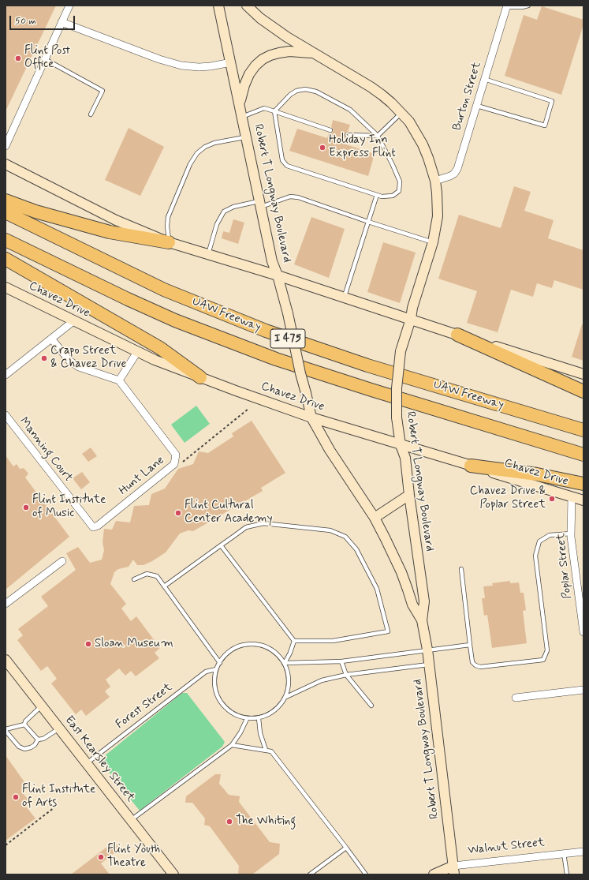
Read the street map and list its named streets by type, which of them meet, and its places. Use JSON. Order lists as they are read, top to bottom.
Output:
{
  "streets": {
    "highway": ["UAW Freeway", "I 475"],
    "main road": [
      "Robert T Longway Boulevard",
      "Chavez Drive",
      "East Kearsley Street",
      "Walnut Street"
    ],
    "street": [
      "Burton Street",
      "Manning Court",
      "Hunt Lane",
      "Poplar Street"
    ],
    "lane": ["Forest Street"]
  },
  "crossings": [
    ["Burton Street", "Robert T Longway Boulevard"],
    ["Robert T Longway Boulevard", "Chavez Drive"],
    ["Robert T Longway Boulevard", "Walnut Street"],
    ["Chavez Drive", "Poplar Street"],
    ["Manning Court", "Hunt Lane"],
    ["Forest Street", "East Kearsley Street"]
  ],
  "places": [
    "Flint Post Office",
    "Holiday Inn Express Flint",
    "Crapo Street & Chavez Drive",
    "Chavez Drive & Poplar Street",
    "Flint Institute of Music",
    "Flint Cultural Center Academy",
    "Sloan Museum",
    "Flint Institute of Arts",
    "The Whiting",
    "Flint Youth Theatre"
  ],
  "scale_bar": "50 m"
}
